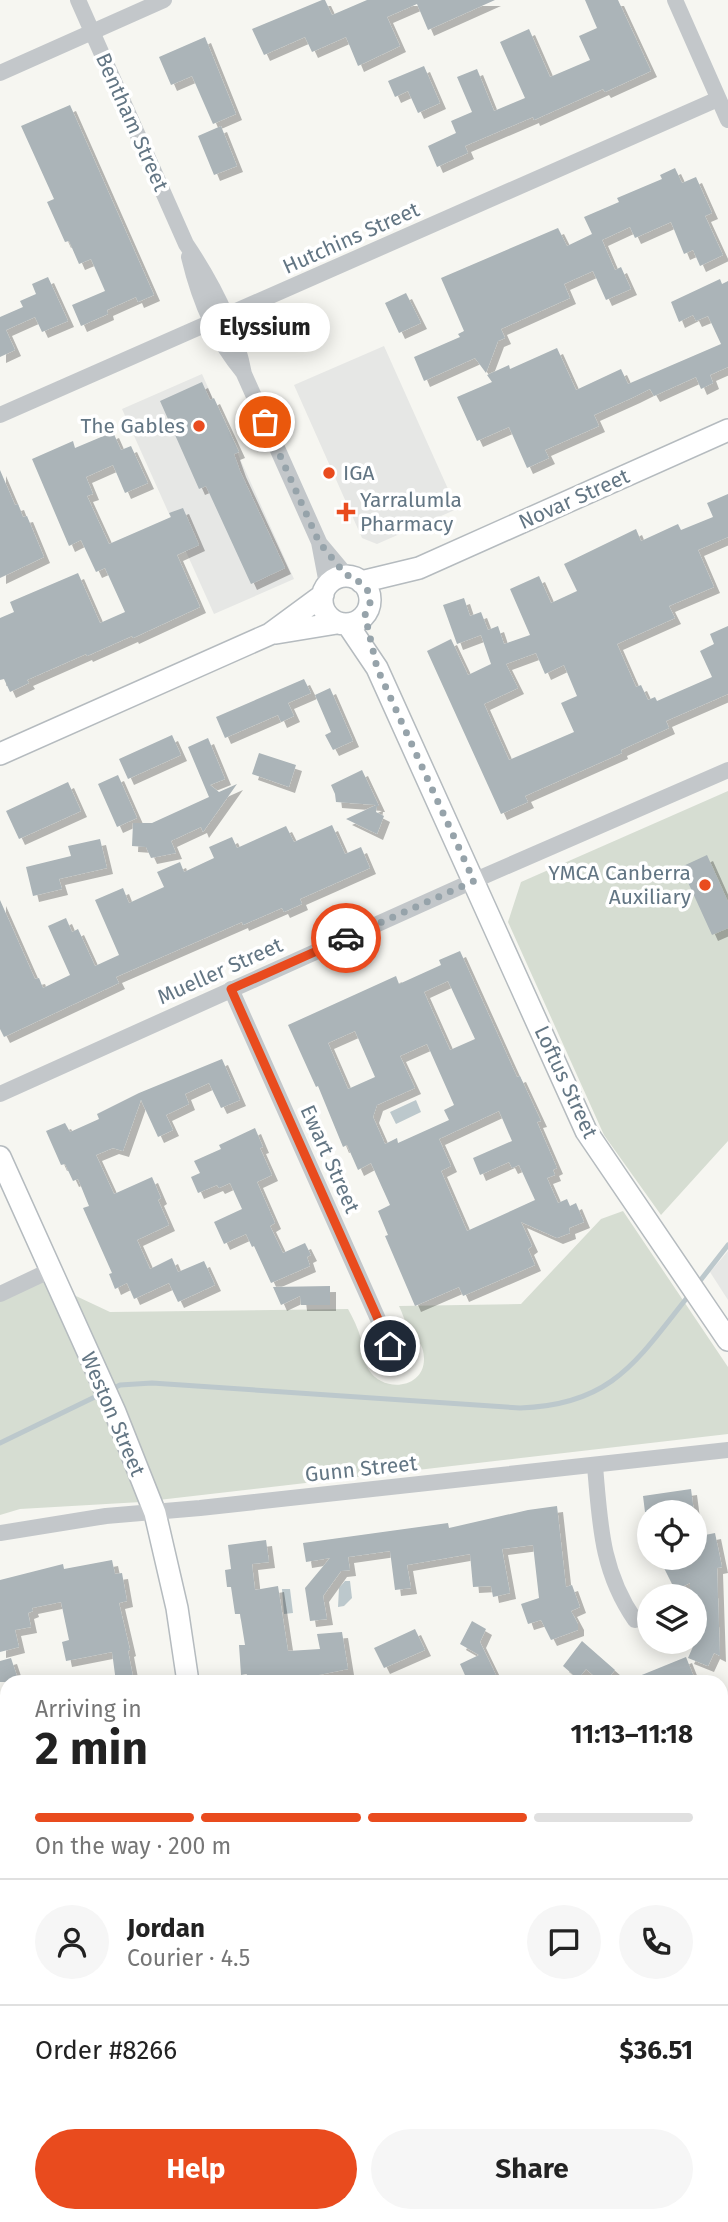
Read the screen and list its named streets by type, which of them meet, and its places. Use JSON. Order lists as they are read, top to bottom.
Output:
{
  "streets": {
    "street": [
      "Bentham Street",
      "Hutchins Street",
      "Novar Street",
      "Mueller Street",
      "Loftus Street",
      "Ewart Street",
      "Weston Street",
      "Gunn Street"
    ]
  },
  "crossings": [
    ["Bentham Street", "Hutchins Street"],
    ["Bentham Street", "Novar Street"],
    ["Mueller Street", "Loftus Street"],
    ["Mueller Street", "Ewart Street"],
    ["Weston Street", "Gunn Street"]
  ],
  "places": {
    "other": [
      "Elyssium",
      "The Gables",
      "IGA",
      "YMCA Canberra Auxiliary"
    ],
    "health": ["Yarralumla Pharmacy"]
  },
  "page": {
    "bubble": "Elyssium",
    "heading": ["2 min", "Arriving in", "11:13–11:18"],
    "panel": [
      "Jordan",
      "Courier · 4.5",
      "Order #8266",
      "$36.51"
    ],
    "bar": "On the way · 200 m",
    "buttons": ["Help", "Share"]
  }
}
